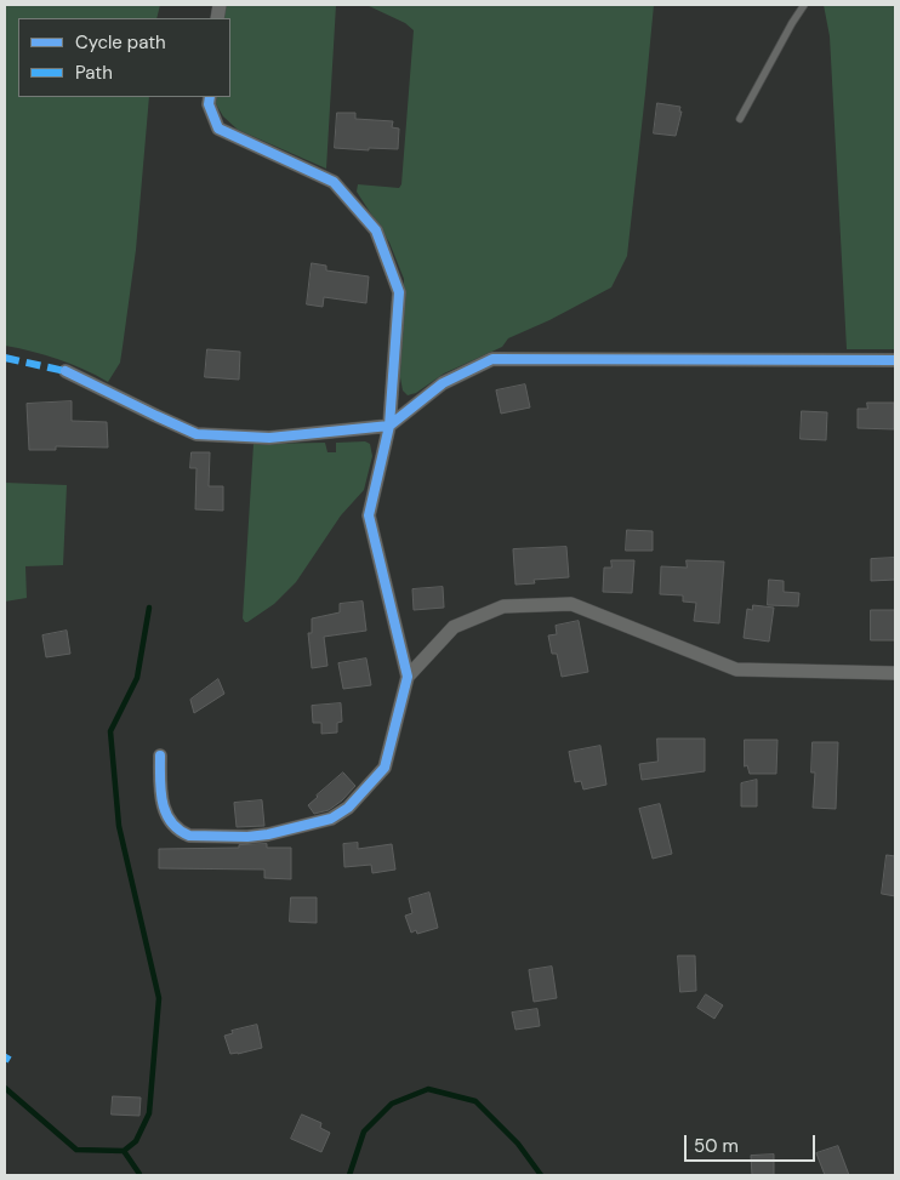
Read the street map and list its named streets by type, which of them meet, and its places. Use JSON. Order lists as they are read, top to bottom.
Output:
{
  "legend": ["Cycle path", "Path"],
  "scale_bar": "50 m"
}
